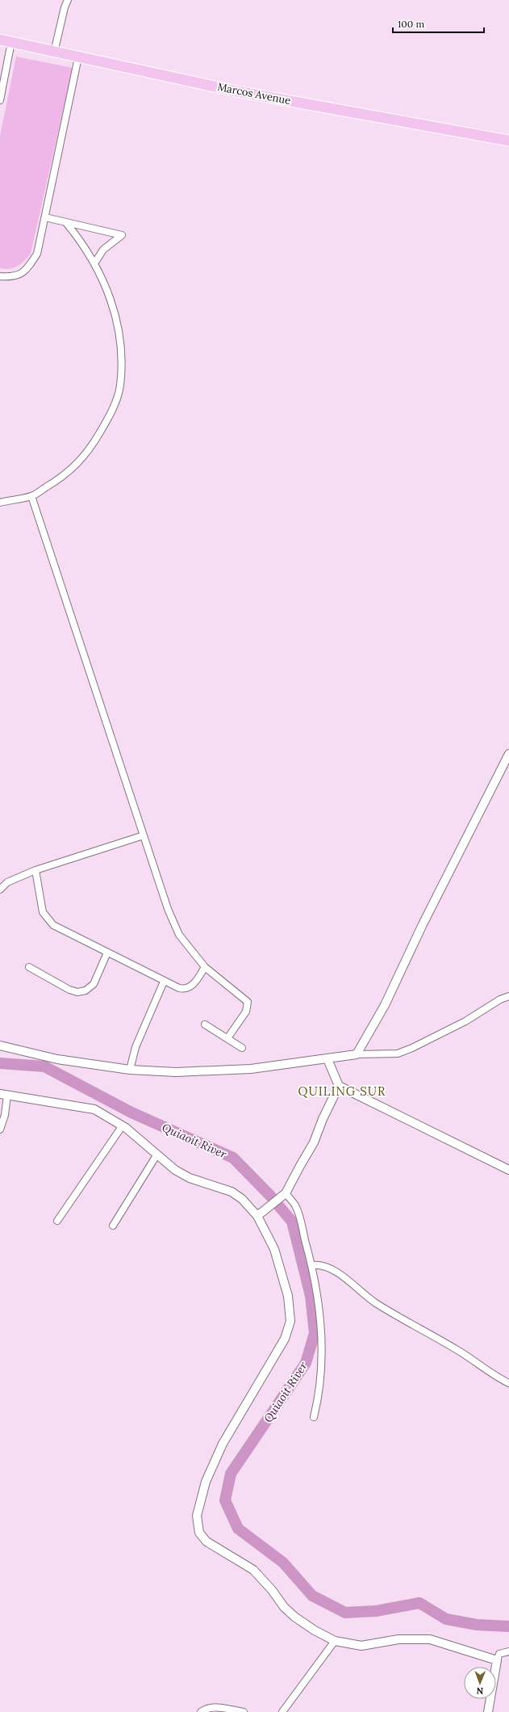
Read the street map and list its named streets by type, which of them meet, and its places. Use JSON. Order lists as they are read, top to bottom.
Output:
{
  "streets": {
    "main road": ["Marcos Avenue"]
  },
  "districts": ["QUILING SUR"],
  "water": ["Quiaoit River"],
  "scale_bar": "100 m",
  "north": "bottom"
}
